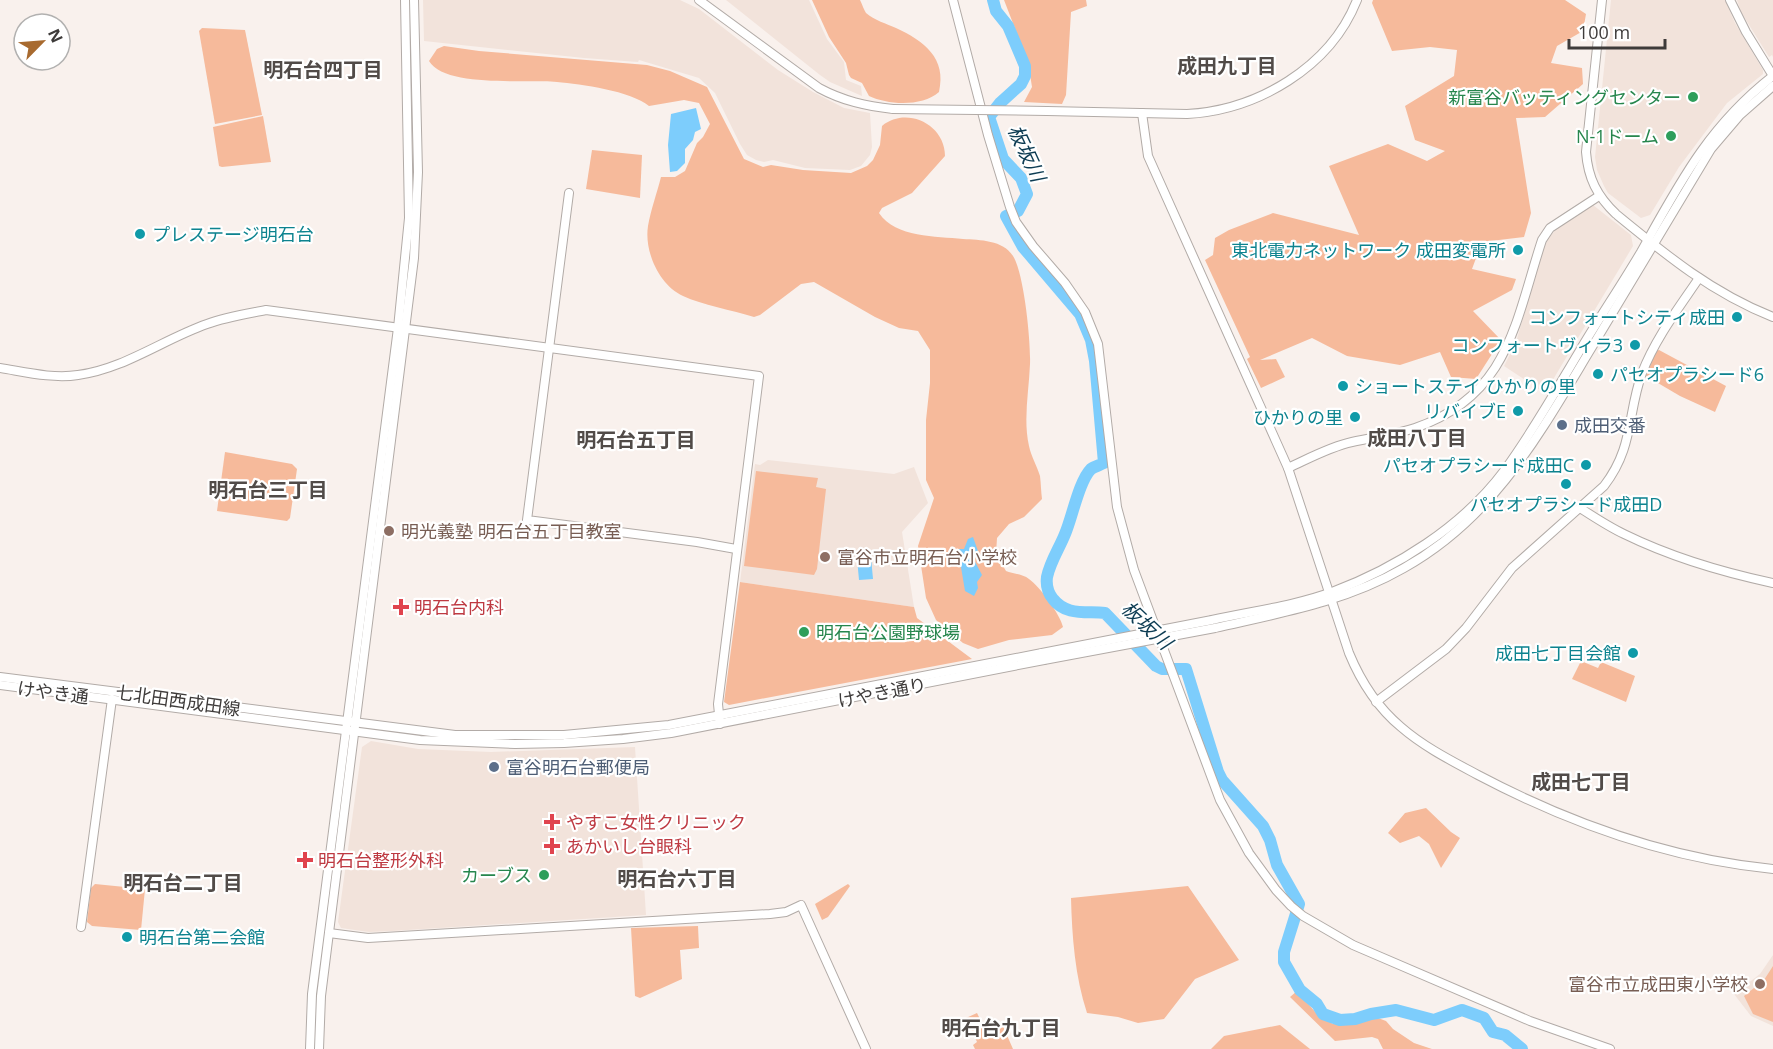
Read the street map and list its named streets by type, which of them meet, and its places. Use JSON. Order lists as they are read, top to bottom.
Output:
{
  "streets": {
    "street": ["けやき通", "七北田西成田線"]
  },
  "crossings": [
    ["けやき通", "七北田西成田線"]
  ],
  "districts": [
    "成田九丁目",
    "明石台四丁目",
    "成田八丁目",
    "明石台五丁目",
    "明石台三丁目",
    "成田七丁目",
    "明石台六丁目",
    "明石台二丁目",
    "明石台九丁目"
  ],
  "water": ["板坂川"],
  "places": {
    "other": [
      "新富谷バッティングセンター",
      "N-1ドーム",
      "プレステージ明石台",
      "東北電力ネットワーク 成田変電所",
      "コンフォートシティ成田",
      "コンフォートヴィラ3",
      "パセオプラシード6",
      "ショートステイ ひかりの里",
      "リバイブE",
      "ひかりの里",
      "成田交番",
      "パセオプラシード成田C",
      "パセオプラシード成田D",
      "明光義塾 明石台五丁目教室",
      "富谷市立明石台小学校",
      "明石台公園野球場",
      "成田七丁目会館",
      "富谷明石台郵便局",
      "カーブス",
      "明石台第二会館",
      "富谷市立成田東小学校"
    ],
    "health": [
      "明石台内科",
      "やすこ女性クリニック",
      "あかいし台眼科",
      "明石台整形外科"
    ]
  },
  "scale_bar": "100 m",
  "north": "top right"
}
